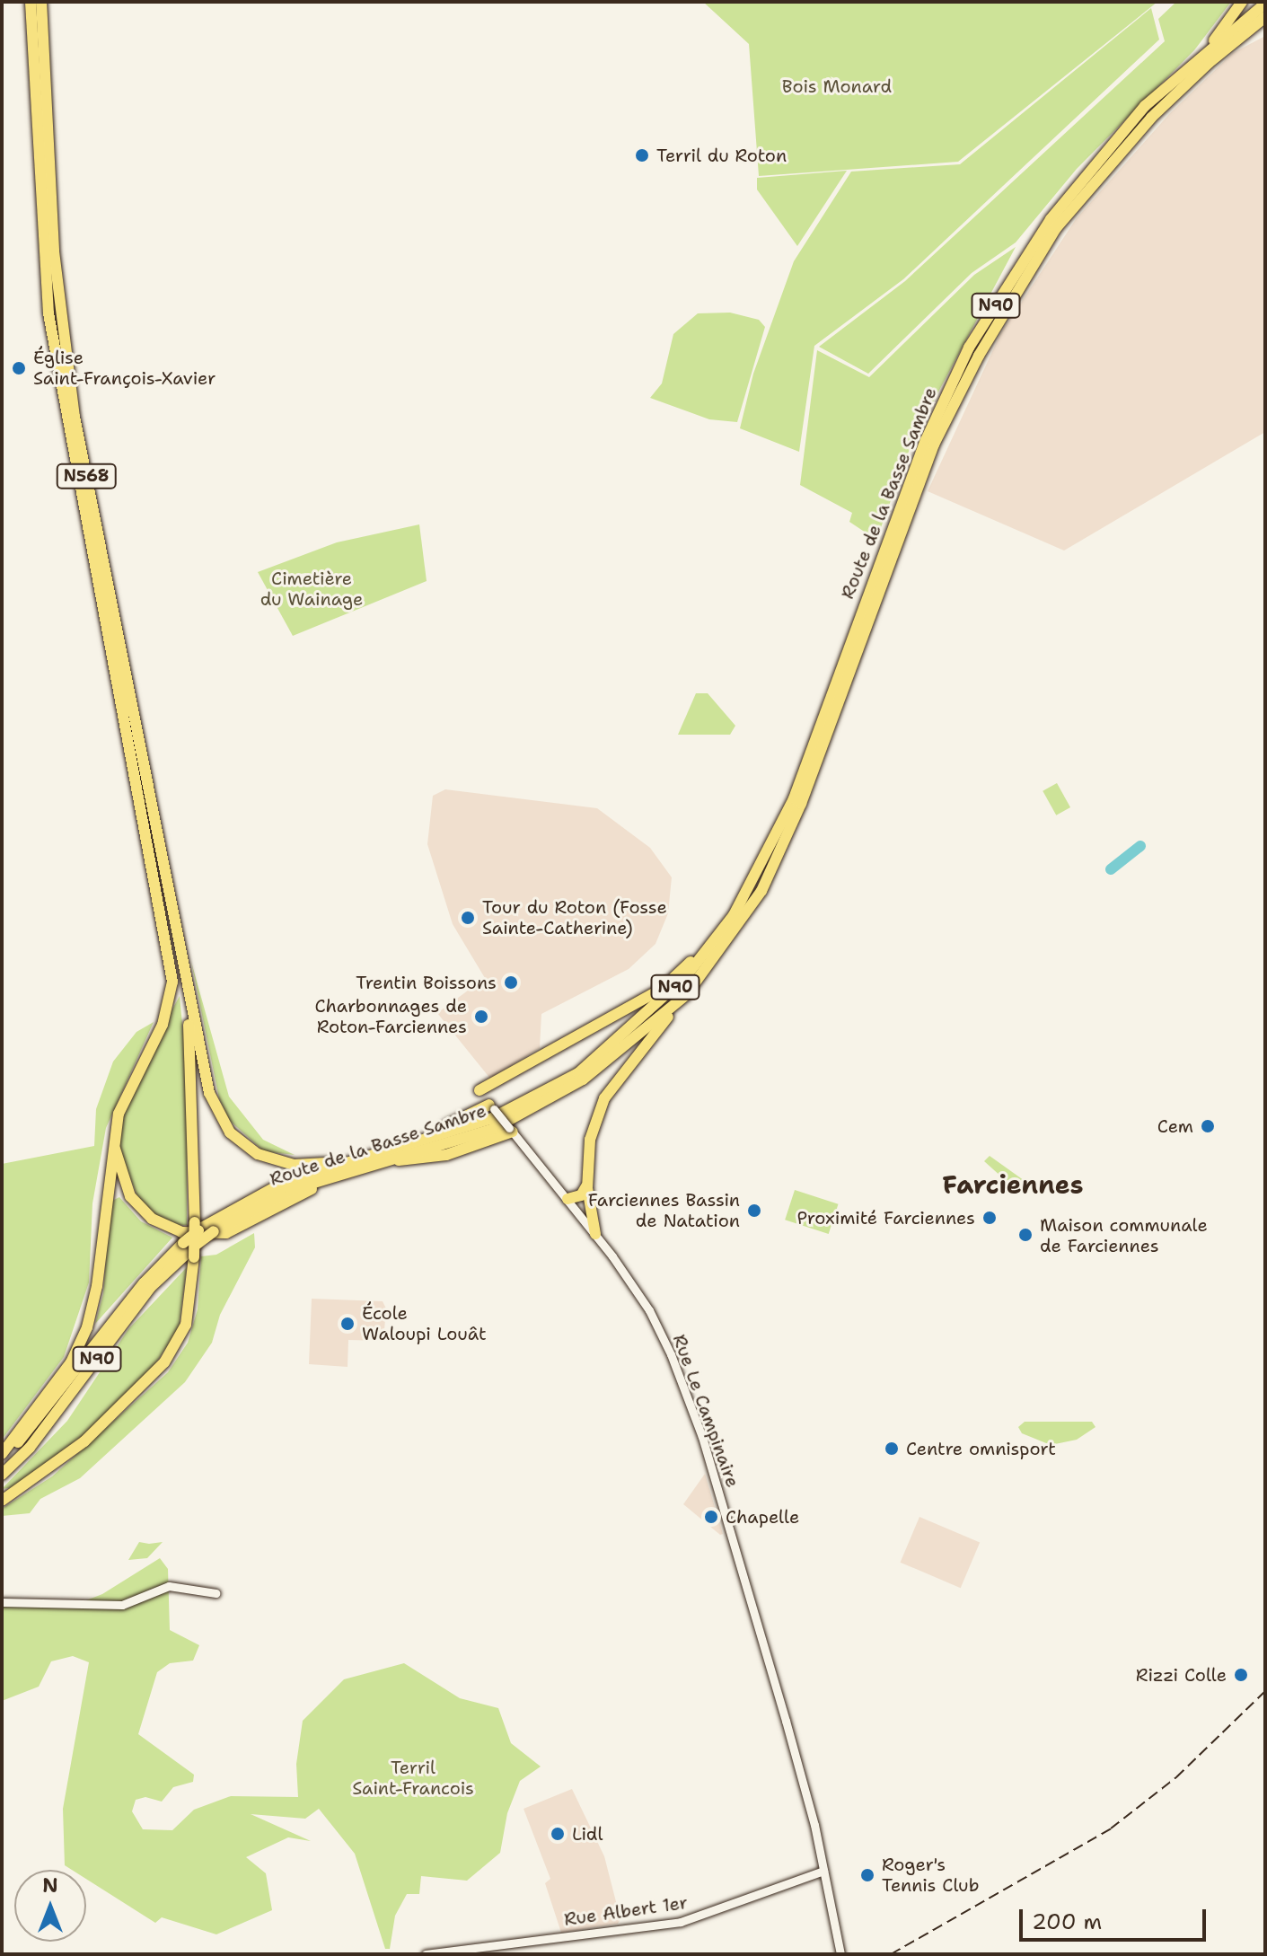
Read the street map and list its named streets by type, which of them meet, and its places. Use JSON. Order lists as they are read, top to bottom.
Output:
{
  "streets": {
    "highway": ["N90", "N568", "Route de la Basse Sambre"],
    "main road": ["Rue Le Campinaire", "Rue Albert 1er"]
  },
  "crossings": [
    ["N90", "Route de la Basse Sambre"],
    ["Rue Le Campinaire", "Rue Albert 1er"]
  ],
  "districts": ["Farciennes"],
  "parks": ["Bois Monard", "Cimetière du Wainage", "Terril Saint-Francois"],
  "places": [
    "Terril du Roton",
    "Église Saint-François-Xavier",
    "Tour du Roton (Fosse Sainte-Catherine)",
    "Trentin Boissons",
    "Charbonnages de Roton-Farciennes",
    "Cem",
    "Farciennes Bassin de Natation",
    "Proximité Farciennes",
    "Maison communale de Farciennes",
    "École Waloupi Louât",
    "Centre omnisport",
    "Chapelle",
    "Rizzi Colle",
    "Lidl",
    "Roger's Tennis Club"
  ],
  "scale_bar": "200 m",
  "north": "top"
}
